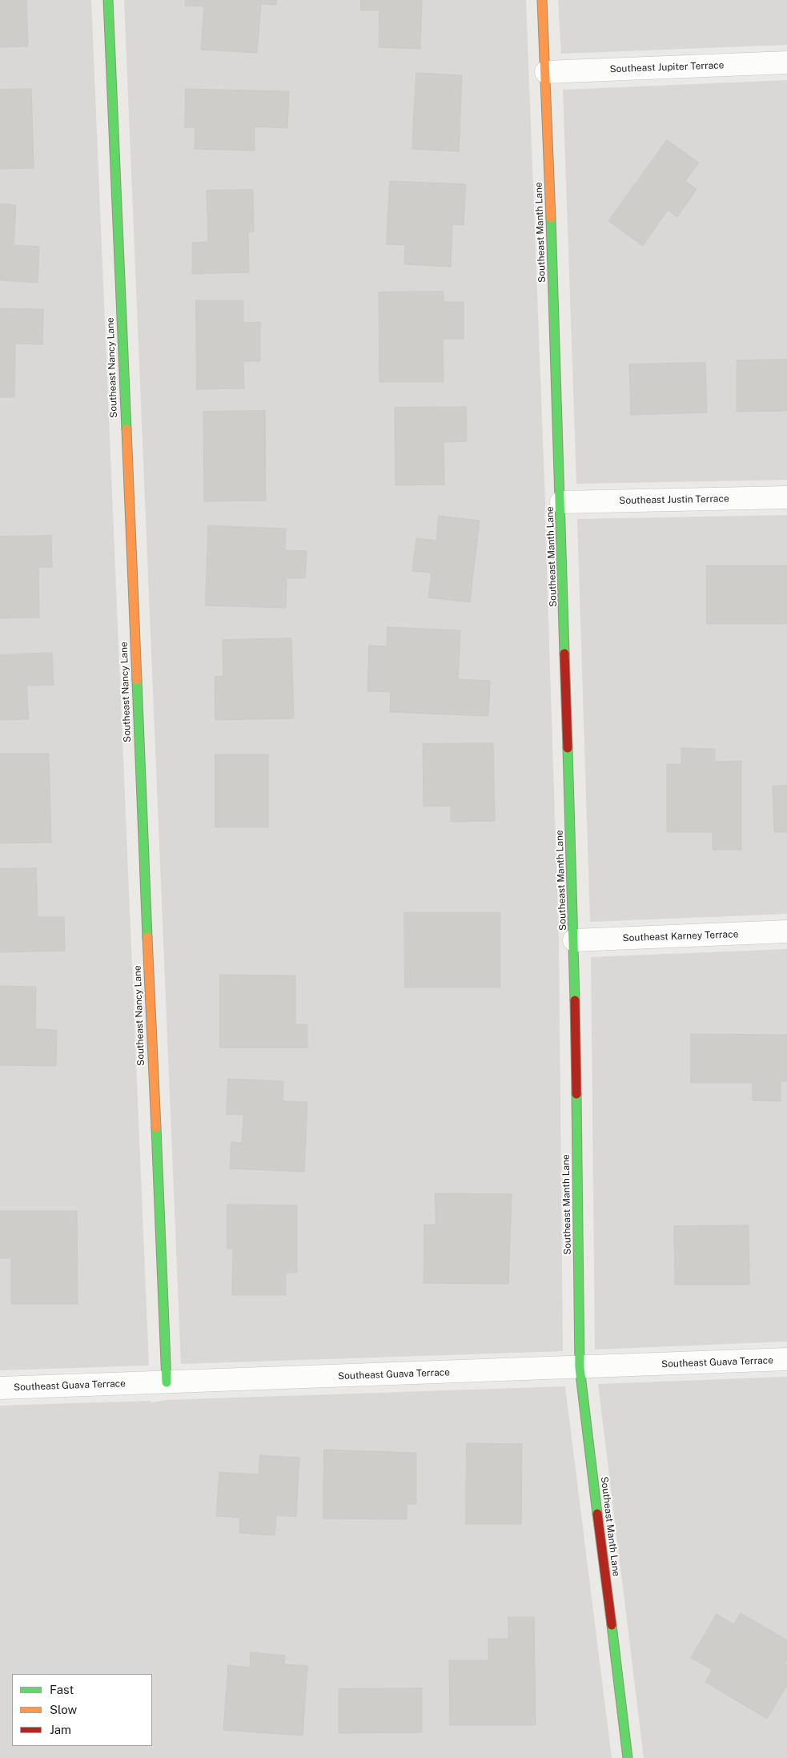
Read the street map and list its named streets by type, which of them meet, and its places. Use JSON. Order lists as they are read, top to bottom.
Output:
{
  "streets": {
    "street": [
      "Southeast Jupiter Terrace",
      "Southeast Manth Lane",
      "Southeast Nancy Lane",
      "Southeast Justin Terrace",
      "Southeast Karney Terrace",
      "Southeast Guava Terrace"
    ]
  },
  "crossings": [
    ["Southeast Jupiter Terrace", "Southeast Manth Lane"],
    ["Southeast Manth Lane", "Southeast Justin Terrace"],
    ["Southeast Manth Lane", "Southeast Karney Terrace"],
    ["Southeast Manth Lane", "Southeast Guava Terrace"],
    ["Southeast Nancy Lane", "Southeast Guava Terrace"]
  ],
  "legend": ["Fast", "Slow", "Jam"]
}
